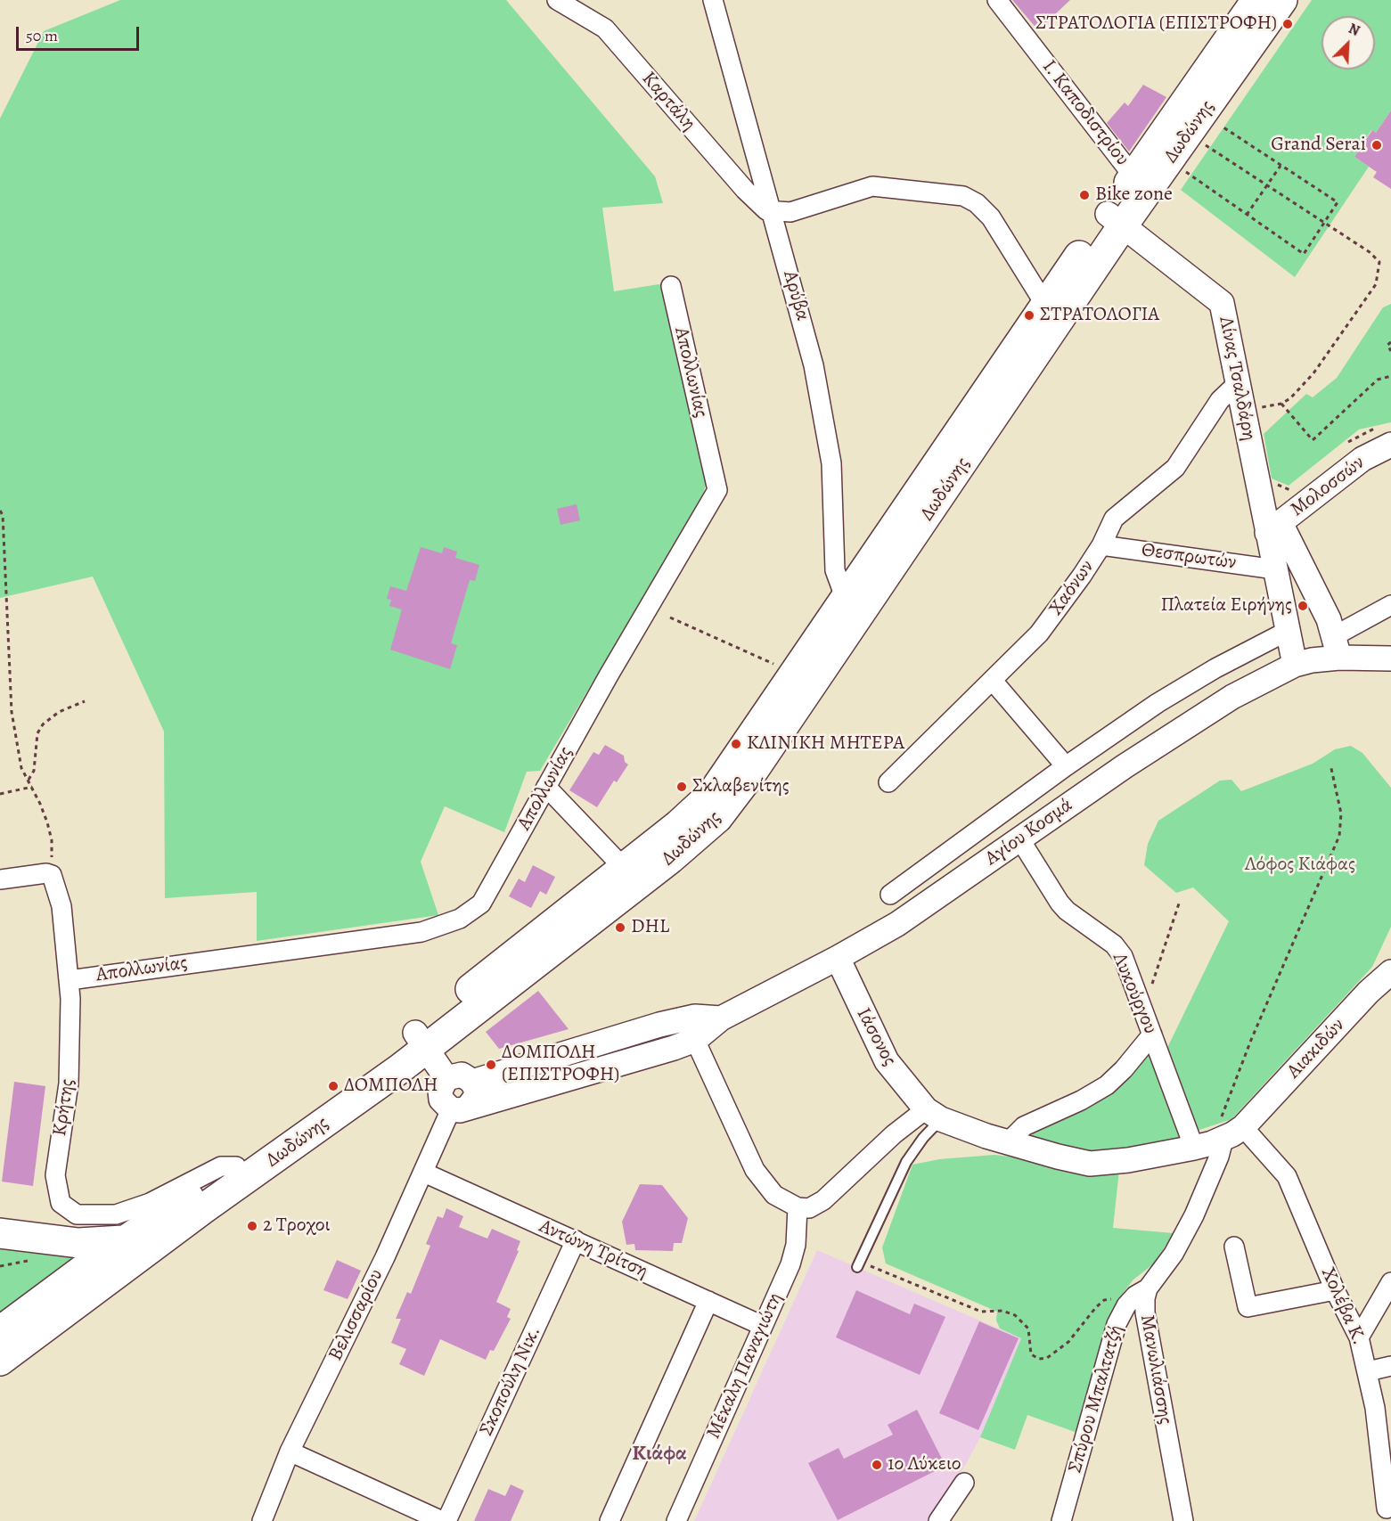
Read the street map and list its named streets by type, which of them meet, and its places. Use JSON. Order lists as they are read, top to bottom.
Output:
{
  "streets": {
    "main road": ["Δωδώνης"],
    "street": [
      "Καρτάλη",
      "Ι. Καποδιστρίου",
      "Αρύβα",
      "Απολλωνίας",
      "Λίνας Τσαλδάρη",
      "Μολοσσών",
      "Θεσπρωτών",
      "Χαόνων",
      "Αγίου Κοσμά",
      "Λυκούργου",
      "Ιάσονος",
      "Αιακιδών",
      "Κρήτης",
      "Αντώνη Τρίτση",
      "Χολέβα Κ.",
      "Βελισσαρίου",
      "Μέκαλη Παναγιώτη",
      "Μανωλιάσσης",
      "Σκοπούλη Νικ.",
      "Σπύρου Μπαλτατζή"
    ]
  },
  "crossings": [
    ["Καρτάλη", "Αρύβα"],
    ["Ι. Καποδιστρίου", "Δωδώνης"],
    ["Δωδώνης", "Αρύβα"],
    ["Δωδώνης", "Λίνας Τσαλδάρη"],
    ["Δωδώνης", "Κρήτης"],
    ["Απολλωνίας", "Κρήτης"],
    ["Λίνας Τσαλδάρη", "Μολοσσών"],
    ["Λίνας Τσαλδάρη", "Χαόνων"],
    ["Θεσπρωτών", "Χαόνων"],
    ["Αγίου Κοσμά", "Λυκούργου"],
    ["Αγίου Κοσμά", "Ιάσονος"],
    ["Αγίου Κοσμά", "Βελισσαρίου"],
    ["Αιακιδών", "Χολέβα Κ."],
    ["Αιακιδών", "Μανωλιάσσης"],
    ["Αντώνη Τρίτση", "Βελισσαρίου"],
    ["Αντώνη Τρίτση", "Μέκαλη Παναγιώτη"],
    ["Αντώνη Τρίτση", "Σκοπούλη Νικ."],
    ["Χολέβα Κ.", "Μανωλιάσσης"],
    ["Μανωλιάσσης", "Σπύρου Μπαλτατζή"]
  ],
  "districts": ["Κιάφα"],
  "parks": ["Λόφος Κιάφας"],
  "places": [
    "ΣΤΡΑΤΟΛΟΓΙΑ (ΕΠΙΣΤΡΟΦΗ)",
    "Grand Serai",
    "Bike zone",
    "ΣΤΡΑΤΟΛΟΓΙΑ",
    "Πλατεία Ειρήνης",
    "ΚΛΙΝΙΚΗ ΜΗΤΕΡΑ",
    "Σκλαβενίτης",
    "DHL",
    "ΔΟΜΠΟΛΗ (ΕΠΙΣΤΡΟΦΗ)",
    "ΔΟΜΠΟΛΗ",
    "2 Τροχοι",
    "1ο Λύκειο"
  ],
  "scale_bar": "50 m",
  "north": "top right"
}
